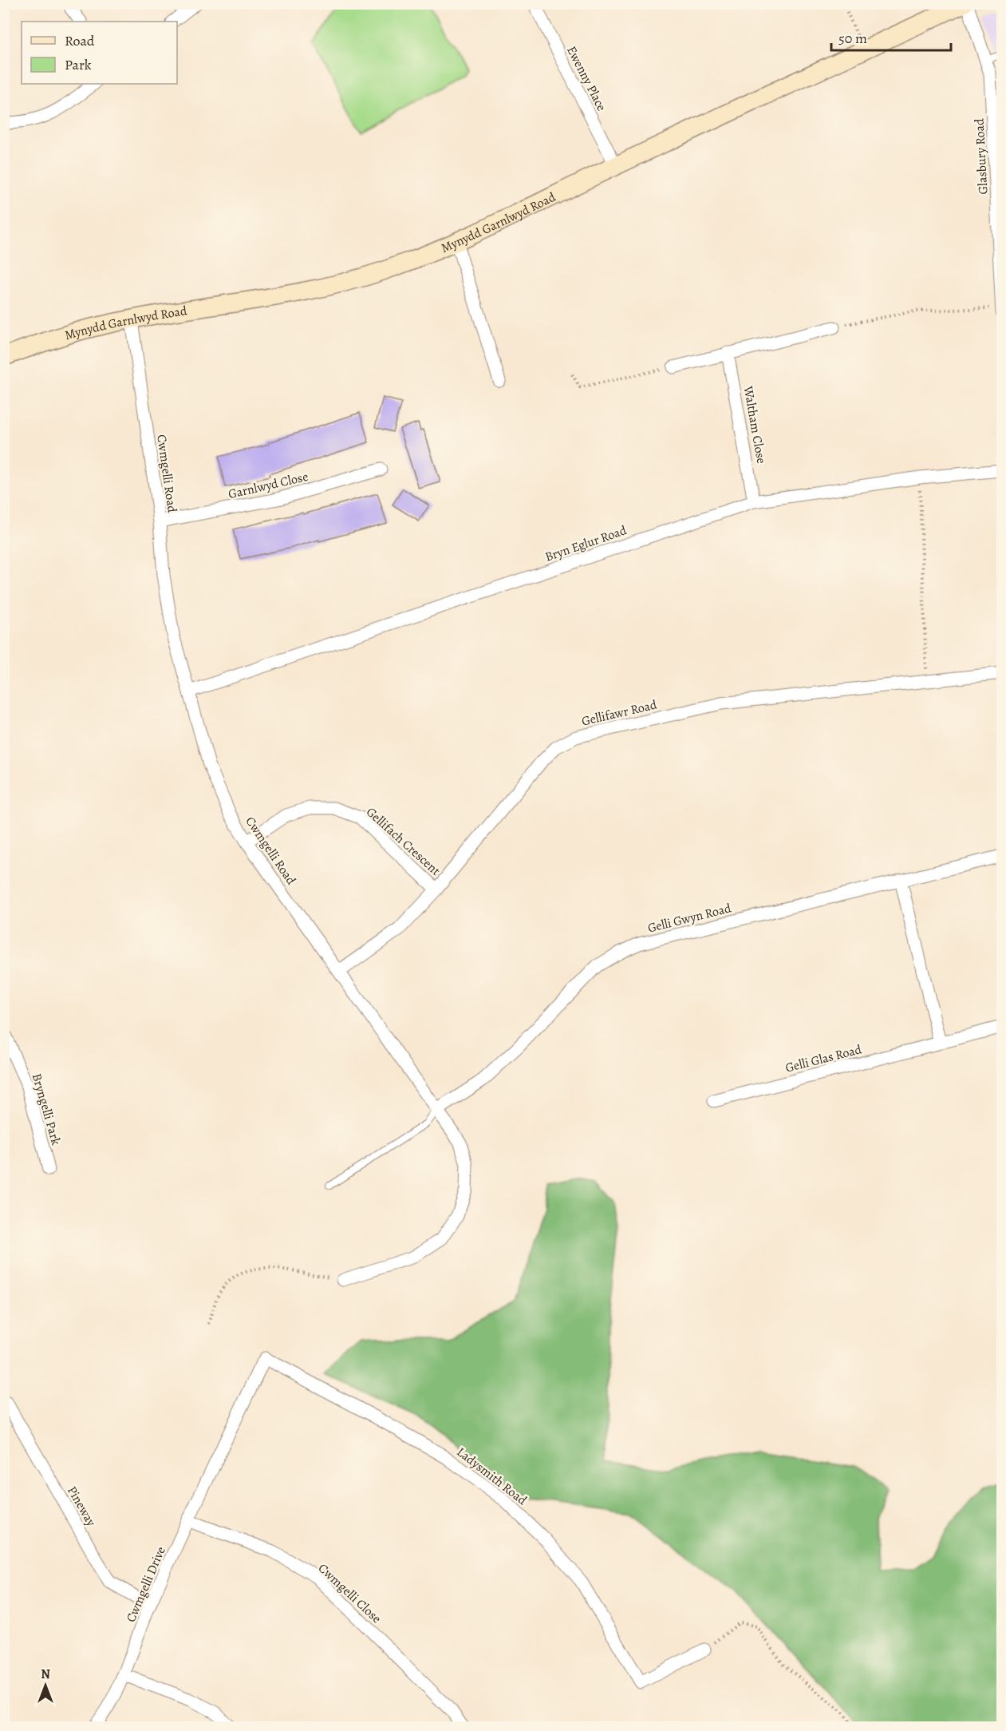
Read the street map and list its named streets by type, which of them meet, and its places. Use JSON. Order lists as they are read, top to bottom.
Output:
{
  "streets": {
    "street": [
      "Ewenny Place",
      "Glasbury Road",
      "Mynydd Garnlwyd Road",
      "Waltham Close",
      "Cwmgelli Road",
      "Garnlwyd Close",
      "Bryn Eglur Road",
      "Gellifawr Road",
      "Gellifach Crescent",
      "Gelli Gwyn Road",
      "Gelli Glas Road",
      "Bryngelli Park",
      "Ladysmith Road",
      "Pineway",
      "Cwmgelli Drive",
      "Cwmgelli Close"
    ]
  },
  "crossings": [
    ["Ewenny Place", "Mynydd Garnlwyd Road"],
    ["Glasbury Road", "Mynydd Garnlwyd Road"],
    ["Mynydd Garnlwyd Road", "Cwmgelli Road"],
    ["Waltham Close", "Bryn Eglur Road"],
    ["Cwmgelli Road", "Garnlwyd Close"],
    ["Cwmgelli Road", "Bryn Eglur Road"],
    ["Cwmgelli Road", "Gellifawr Road"],
    ["Cwmgelli Road", "Gellifach Crescent"],
    ["Cwmgelli Road", "Gelli Gwyn Road"],
    ["Gellifawr Road", "Gellifach Crescent"],
    ["Ladysmith Road", "Cwmgelli Drive"],
    ["Pineway", "Cwmgelli Drive"],
    ["Cwmgelli Drive", "Cwmgelli Close"]
  ],
  "legend": ["Road", "Park"],
  "scale_bar": "50 m",
  "north": "top"
}
